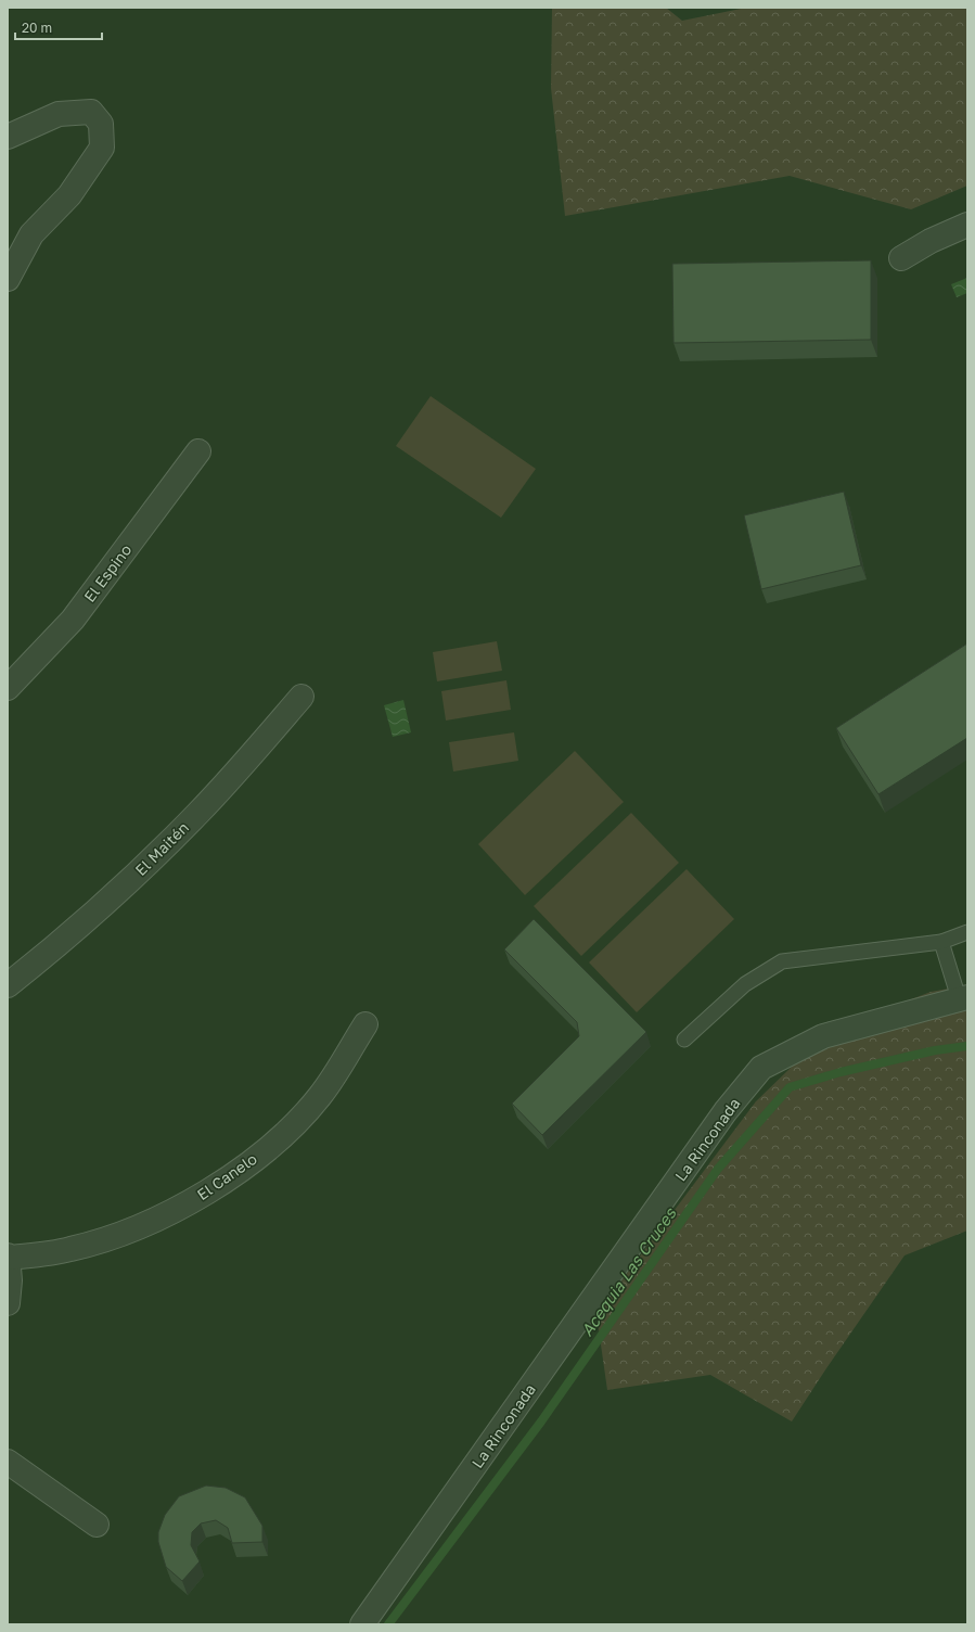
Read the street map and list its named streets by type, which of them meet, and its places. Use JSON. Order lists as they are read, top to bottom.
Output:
{
  "streets": {
    "street": [
      "El Espino",
      "El Maitén",
      "La Rinconada",
      "El Canelo"
    ]
  },
  "water": ["Acequia Las Cruces"],
  "scale_bar": "20 m"
}
